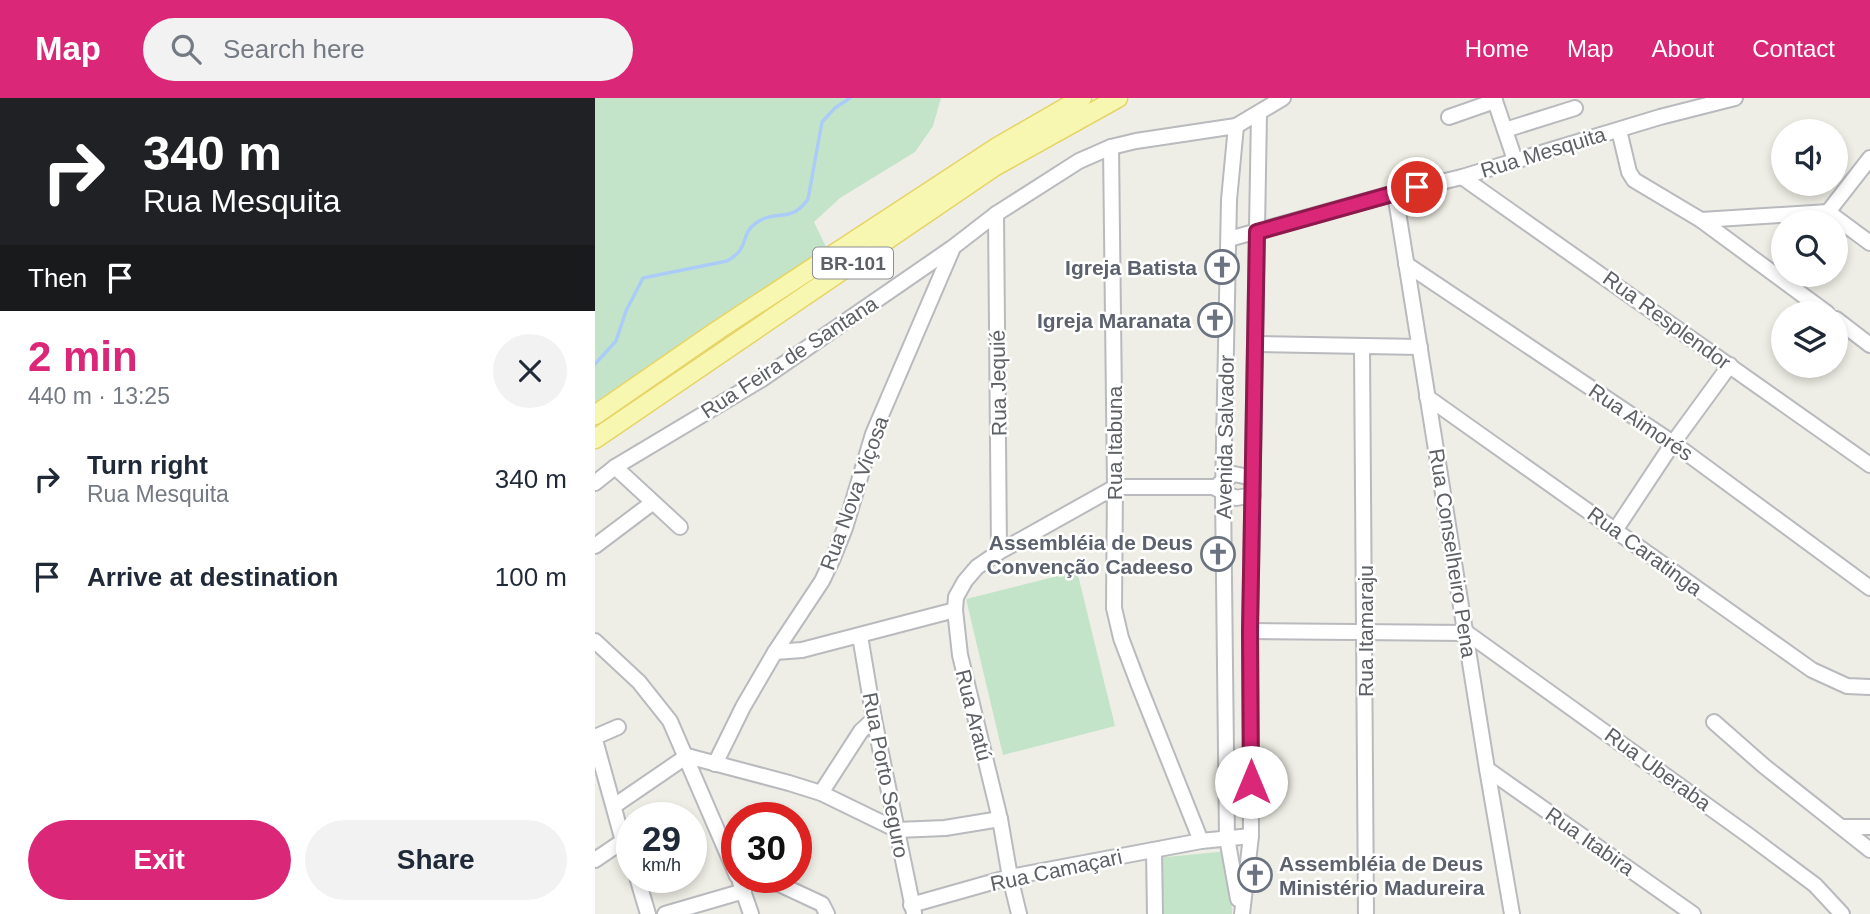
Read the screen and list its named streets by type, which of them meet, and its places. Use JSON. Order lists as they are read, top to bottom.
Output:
{
  "streets": {
    "main road": ["BR-101"],
    "street": [
      "Rua Mesquita",
      "Rua Resplendor",
      "Rua Feira de Santana",
      "Rua Jequié",
      "Rua Aimorés",
      "Avenida Salvador",
      "Rua Itabuna",
      "Rua Nova Viçosa",
      "Rua Caratinga",
      "Rua Conselheiro Pena",
      "Rua Itamaraju",
      "Rua Aratú",
      "Rua Uberaba",
      "Rua Porto Seguro",
      "Rua Itabira",
      "Rua Camaçari"
    ]
  },
  "crossings": [
    ["Rua Mesquita", "Rua Resplendor"],
    ["Rua Mesquita", "Avenida Salvador"],
    ["Rua Mesquita", "Rua Conselheiro Pena"],
    ["Rua Feira de Santana", "Rua Jequié"],
    ["Rua Feira de Santana", "Avenida Salvador"],
    ["Rua Feira de Santana", "Rua Itabuna"],
    ["Rua Feira de Santana", "Rua Nova Viçosa"],
    ["Rua Jequié", "Rua Aratú"],
    ["Rua Aimorés", "Rua Conselheiro Pena"],
    ["Rua Itabuna", "Rua Aratú"],
    ["Rua Itabuna", "Rua Camaçari"],
    ["Rua Caratinga", "Rua Conselheiro Pena"],
    ["Rua Conselheiro Pena", "Rua Uberaba"],
    ["Rua Conselheiro Pena", "Rua Itabira"],
    ["Rua Aratú", "Rua Camaçari"],
    ["Rua Porto Seguro", "Rua Camaçari"]
  ],
  "places": {
    "church": [
      "Igreja Batista",
      "Igreja Maranata",
      "Assembléia de Deus Convenção Cadeeso",
      "Assembléia de Deus Ministério Madureira"
    ]
  },
  "page": {
    "header": "Map",
    "search": "Search here",
    "nav": [
      "Home",
      "Map",
      "About",
      "Contact"
    ],
    "turn": ["340 m", "Rua Mesquita"],
    "then": "Then",
    "heading": ["2 min", "440 m · 13:25"],
    "list": [
      {
        "name": "Turn right",
        "note": "Rua Mesquita",
        "value": "340 m"
      },
      {
        "name": "Arrive at destination",
        "value": "100 m"
      }
    ],
    "speed": "29 km/h",
    "limit": "30",
    "buttons": ["Exit", "Share"]
  }
}
